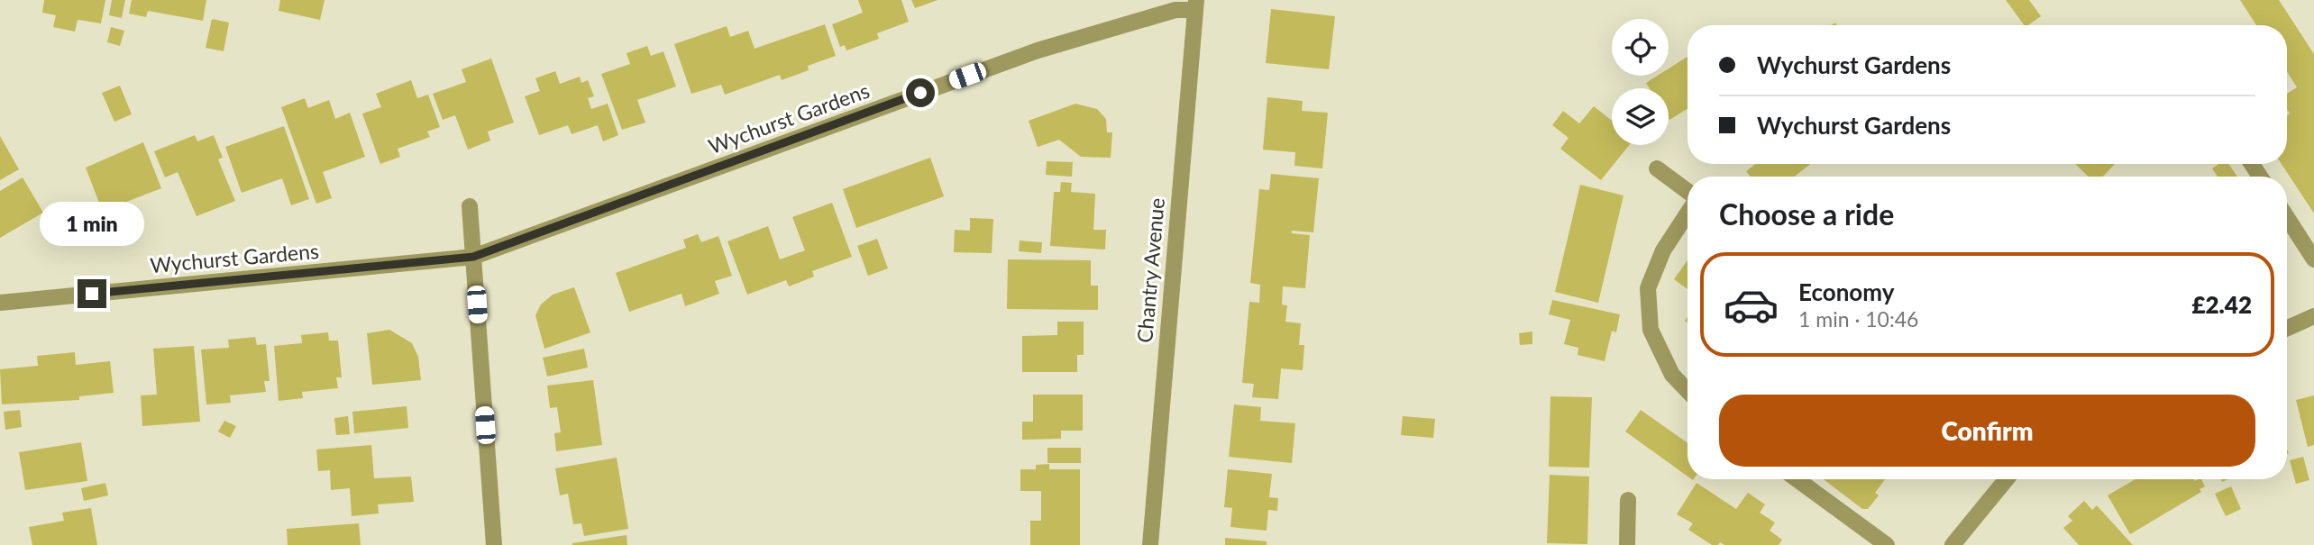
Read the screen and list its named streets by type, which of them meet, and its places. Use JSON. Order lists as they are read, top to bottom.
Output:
{
  "streets": {
    "street": ["Wychurst Gardens", "Chantry Avenue"]
  },
  "crossings": [
    ["Wychurst Gardens", "Chantry Avenue"]
  ],
  "page": {
    "banner": ["Wychurst Gardens", "Wychurst Gardens"],
    "heading": "Choose a ride",
    "bubble": "1 min",
    "list": [
      {
        "name": "Economy",
        "note": "1 min · 10:46",
        "value": "£2.42"
      }
    ],
    "buttons": "Confirm"
  }
}
